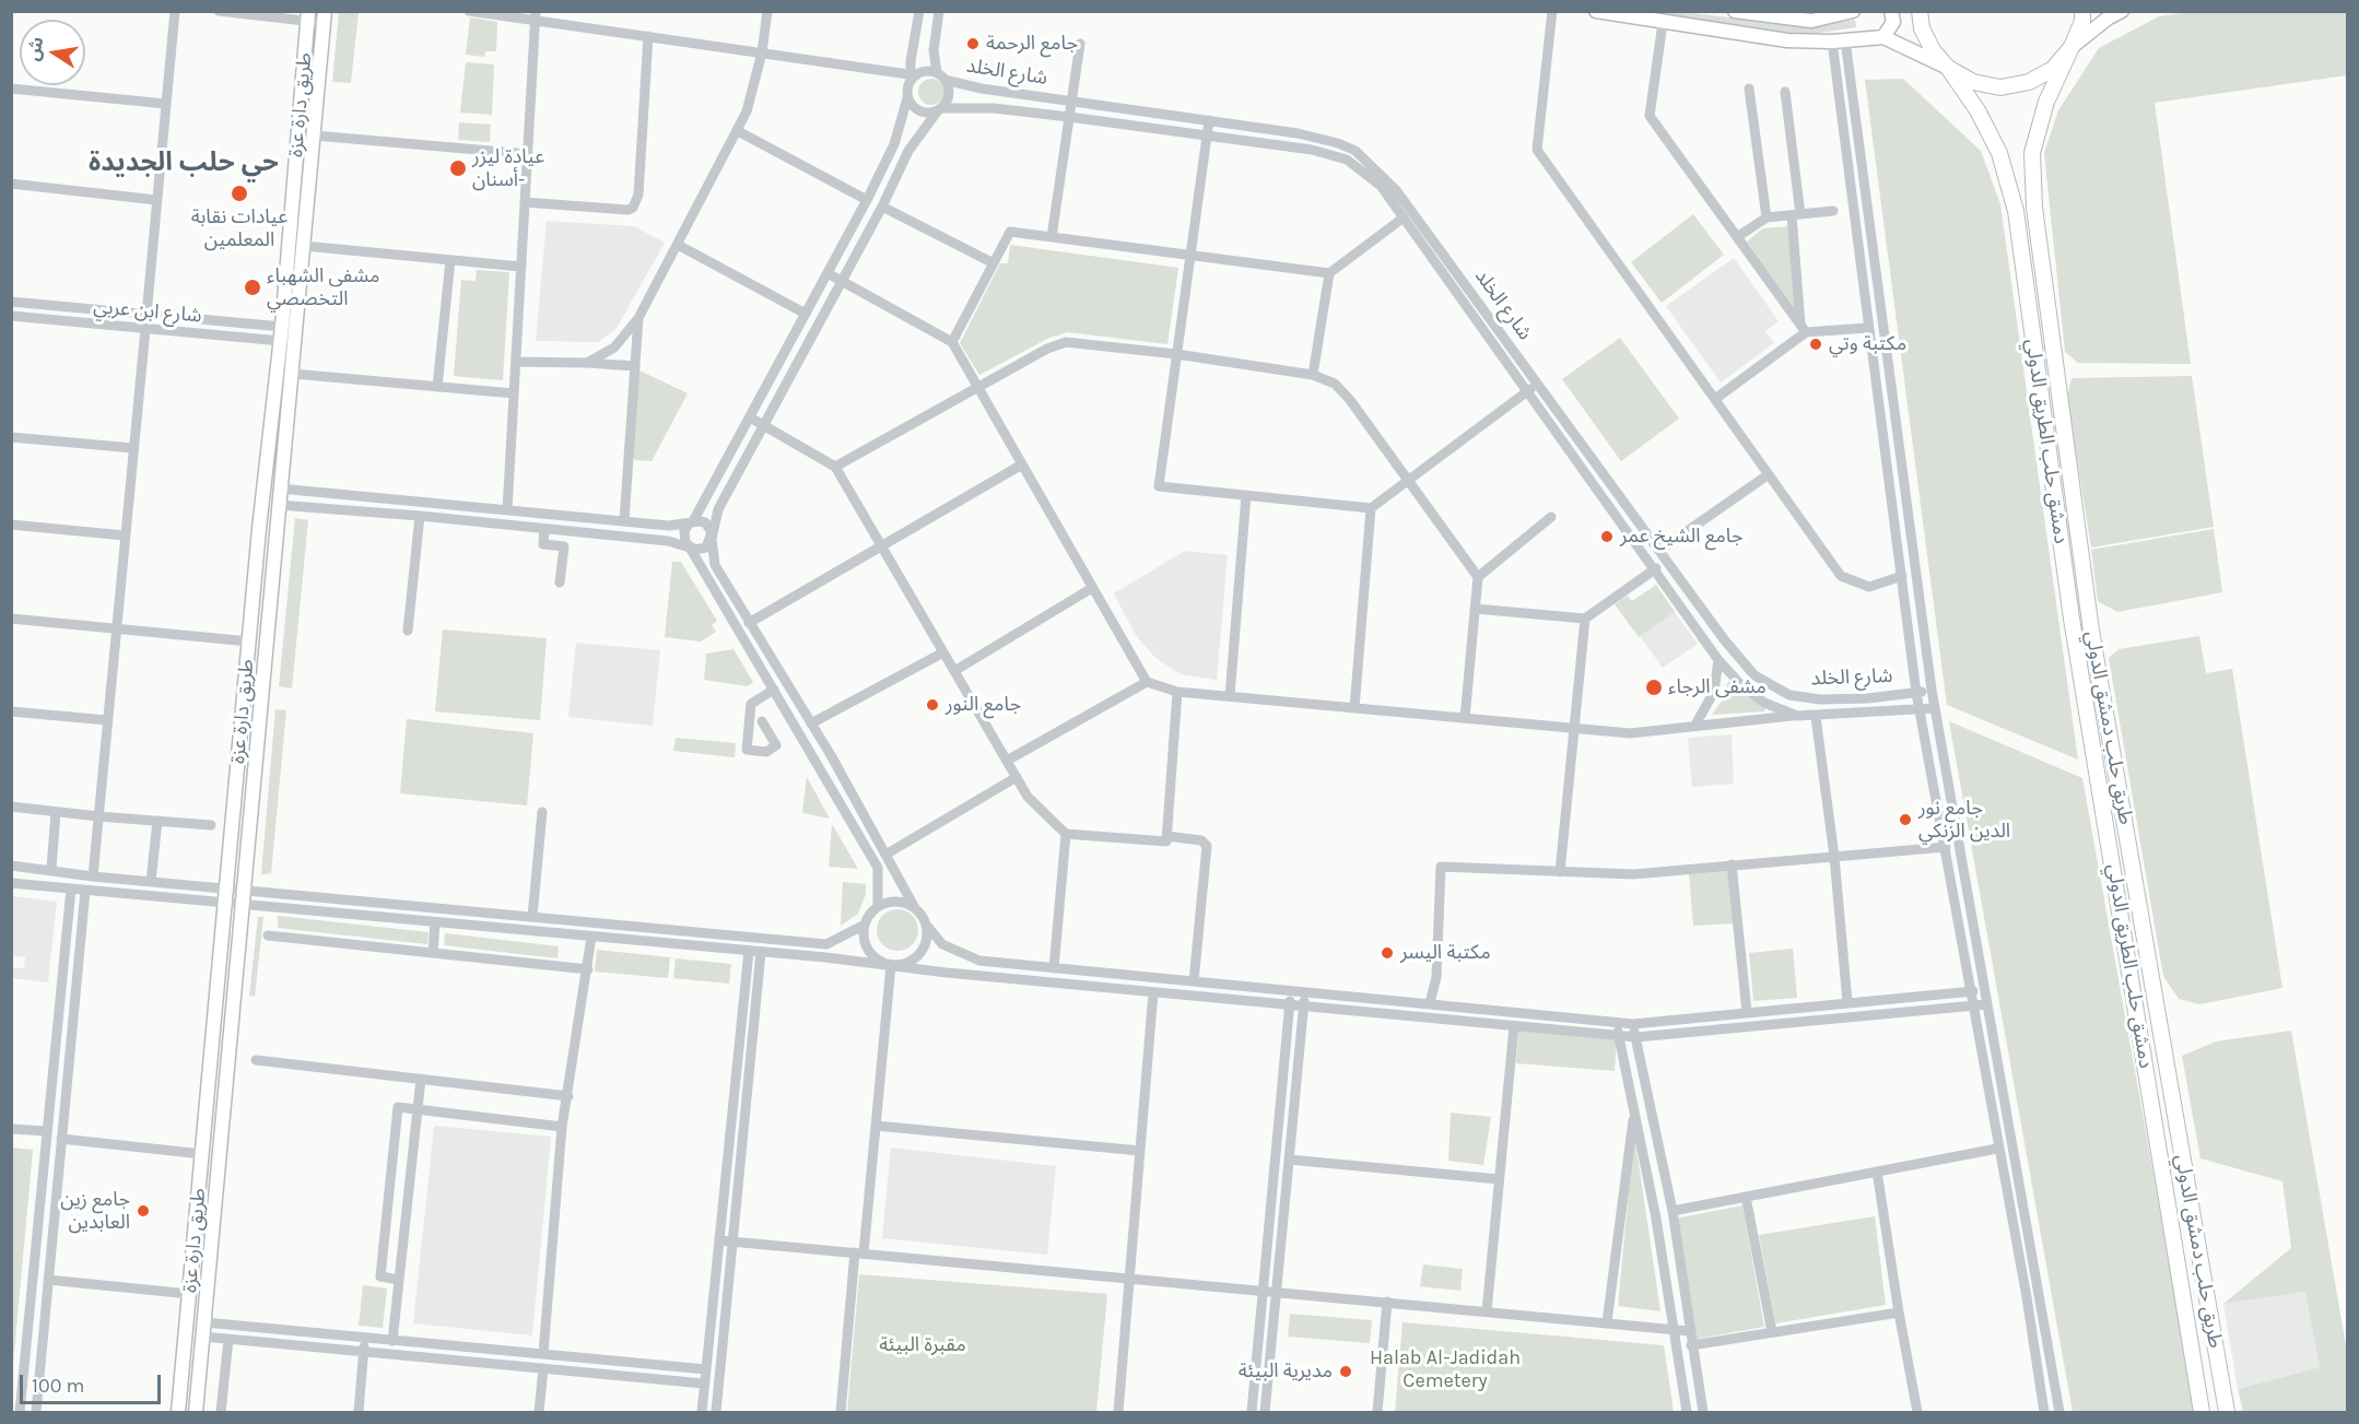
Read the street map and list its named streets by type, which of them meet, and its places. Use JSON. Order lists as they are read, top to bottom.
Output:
{
  "streets": {
    "highway": ["دمشق حلب الطريق الدولي", "طريق حلب دمشق الدولي"],
    "main road": ["طريق دارة عزة"],
    "street": ["شارع الخلد", "شارع ابن عربي"]
  },
  "crossings": [
    ["طريق دارة عزة", "شارع ابن عربي"]
  ],
  "districts": ["حي حلب الجديدة"],
  "parks": ["مقبرة البيئة", "Halab Al-Jadidah Cemetery"],
  "places": [
    "جامع الرحمة",
    "عيادة ليزر أسنان-",
    "عيادات نقابة المعلمين",
    "مشفى الشهباء التخصصي",
    "مكتبة وتي",
    "جامع الشيخ عمر",
    "مشفى الرجاء",
    "جامع النور",
    "جامع نور الدين الزنكي",
    "مكتبة اليسر",
    "جامع زين العابدين",
    "مديرية البيئة"
  ],
  "scale_bar": "100 m",
  "north": "left"
}
